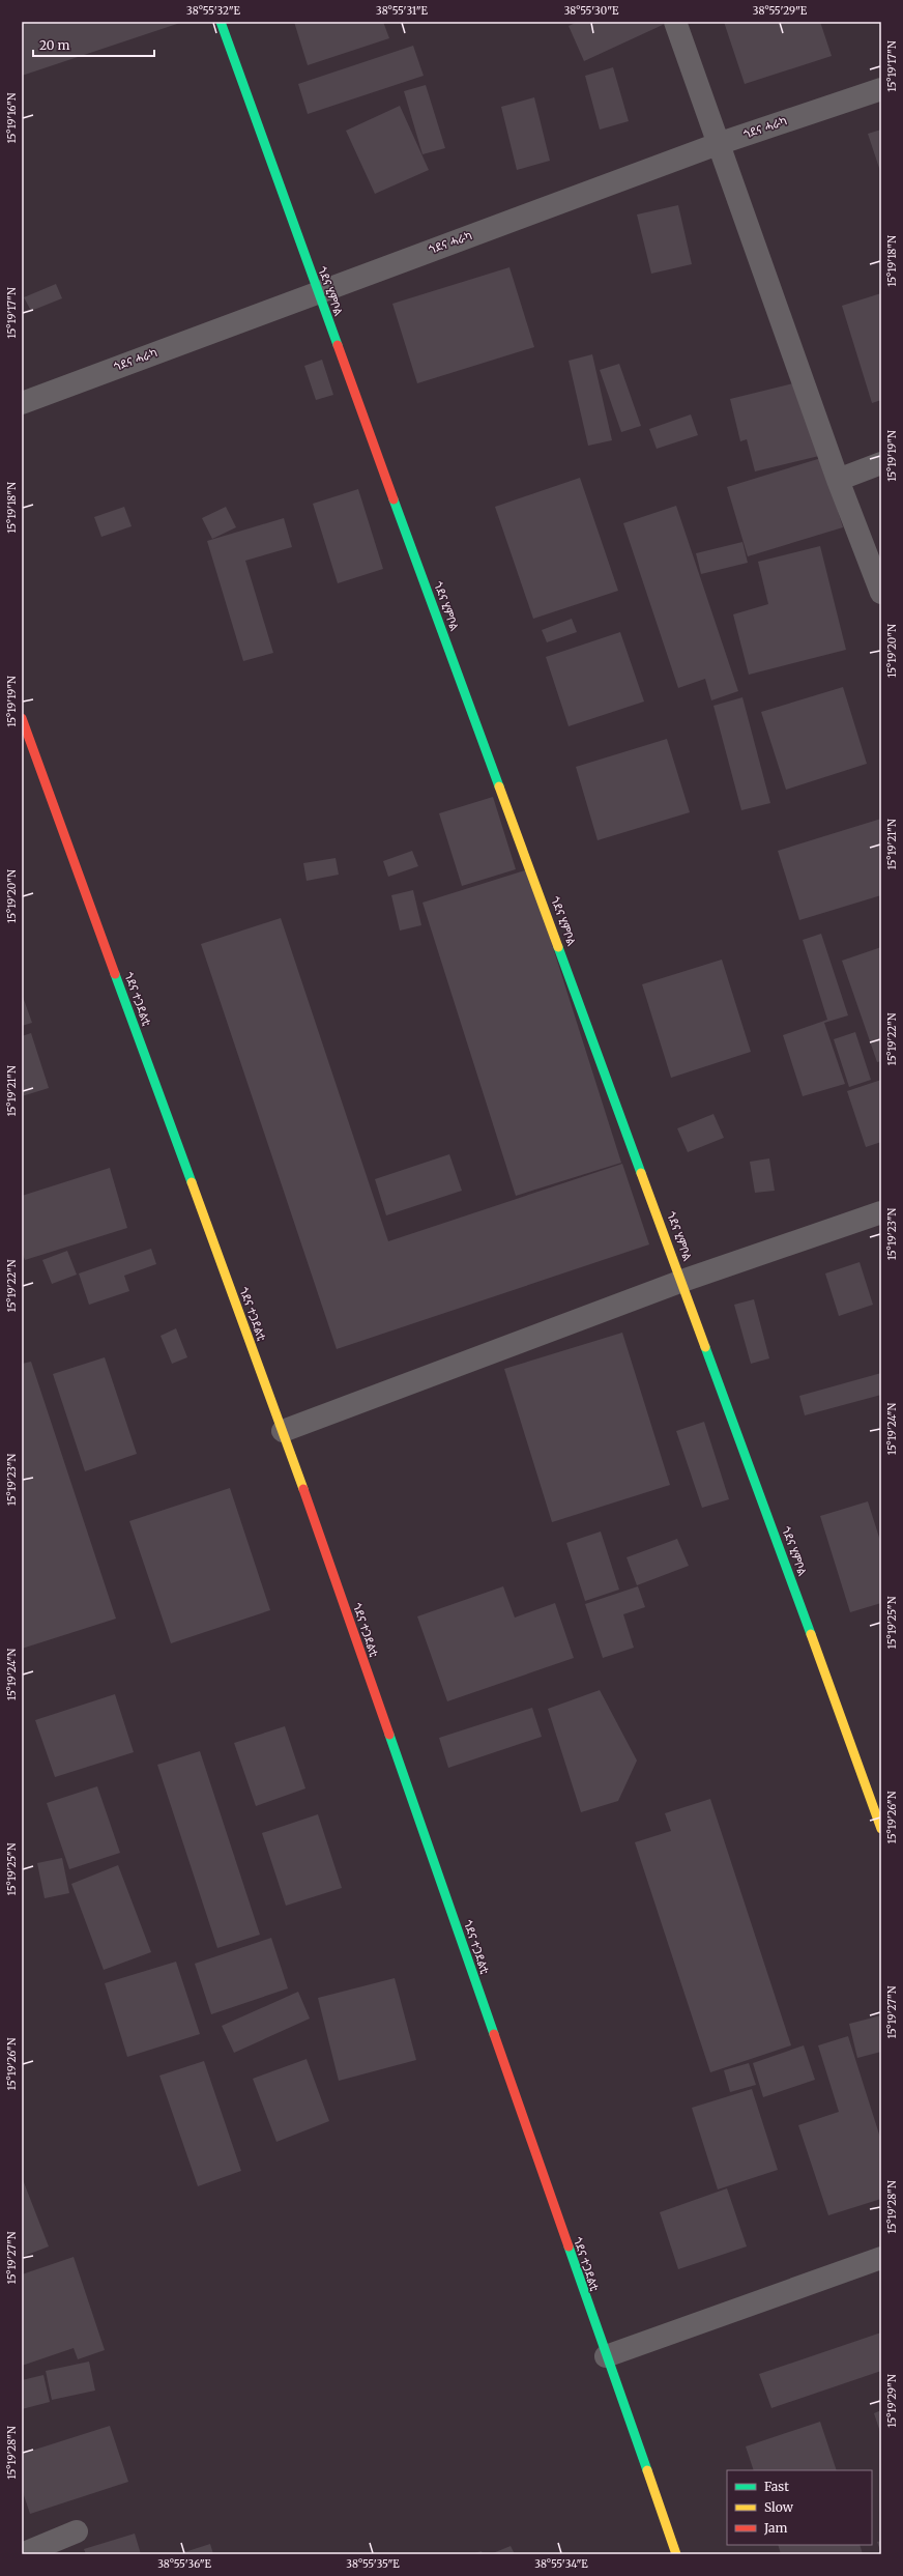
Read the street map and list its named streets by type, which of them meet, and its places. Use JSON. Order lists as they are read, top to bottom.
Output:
{
  "streets": {
    "main road": ["ጎደና ሂምቦል", "ጎደና ተጋደልቲ"],
    "street": ["ጎደና ሓራካ"]
  },
  "crossings": [
    ["ጎደና ሓራካ", "ጎደና ሂምቦል"]
  ],
  "legend": ["Fast", "Slow", "Jam"],
  "scale_bar": "20 m",
  "coordinates": [
    "38°55'32\"E",
    "38°55'31\"E",
    "38°55'30\"E",
    "38°55'29\"E",
    "15°19'17\"N",
    "15°19'16\"N",
    "15°19'18\"N",
    "15°19'19\"N",
    "15°19'20\"N",
    "15°19'21\"N",
    "15°19'22\"N",
    "15°19'23\"N",
    "15°19'24\"N",
    "15°19'25\"N",
    "15°19'26\"N",
    "15°19'27\"N",
    "15°19'28\"N",
    "15°19'29\"N",
    "38°55'36\"E",
    "38°55'35\"E",
    "38°55'34\"E"
  ]
}
